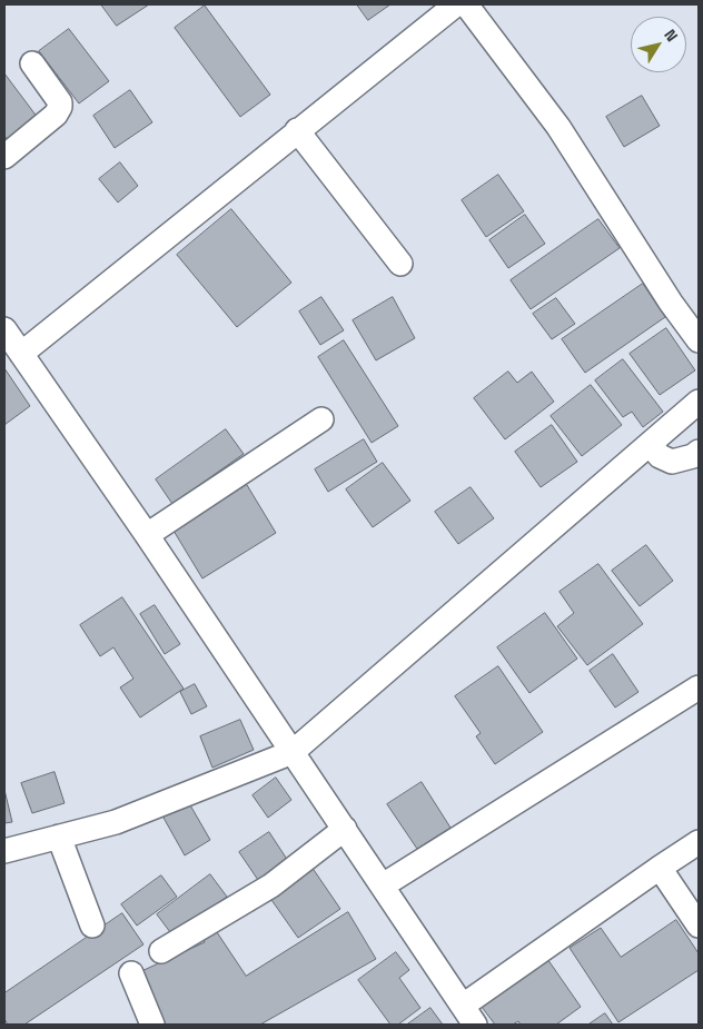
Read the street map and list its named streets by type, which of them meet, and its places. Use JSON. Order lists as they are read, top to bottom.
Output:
{
  "north": "top right"
}
